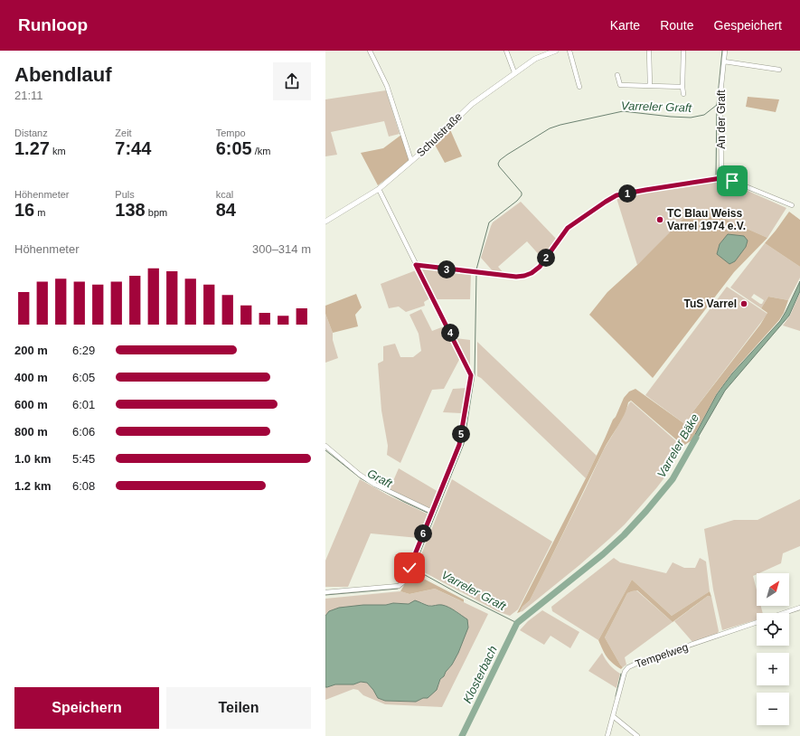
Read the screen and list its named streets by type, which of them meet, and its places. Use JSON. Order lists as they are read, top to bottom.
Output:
{
  "streets": {
    "street": ["An der Graft", "Schulstraße", "Tempelweg"]
  },
  "water": [
    "Varreler Graft",
    "Varreler Bäke",
    "Graft",
    "Klosterbach"
  ],
  "places": ["TC Blau Weiss Varrel 1974 e.V.", "TuS Varrel"],
  "north": "top right",
  "page": {
    "header": "Runloop",
    "nav": ["Karte", "Route", "Gespeichert"],
    "heading": ["Abendlauf", "21:11"],
    "stats": [
      ["Distanz", "1.27 km"],
      ["Zeit", "7:44"],
      ["Tempo", "6:05 /km"],
      ["Höhenmeter", "16 m"],
      ["Puls", "138 bpm"],
      ["kcal", "84"]
    ],
    "pins": [
      "1",
      "2",
      "3",
      "4",
      "5",
      "6"
    ],
    "chart": ["Höhenmeter", "300–314 m"],
    "list": [
      {
        "name": "200 m",
        "note": "6:29"
      },
      {
        "name": "400 m",
        "note": "6:05"
      },
      {
        "name": "600 m",
        "note": "6:01"
      },
      {
        "name": "800 m",
        "note": "6:06"
      },
      {
        "name": "1.0 km",
        "note": "5:45"
      },
      {
        "name": "1.2 km",
        "note": "6:08"
      }
    ],
    "map_buttons": ["+", "−"],
    "buttons": ["Speichern", "Teilen"]
  }
}
